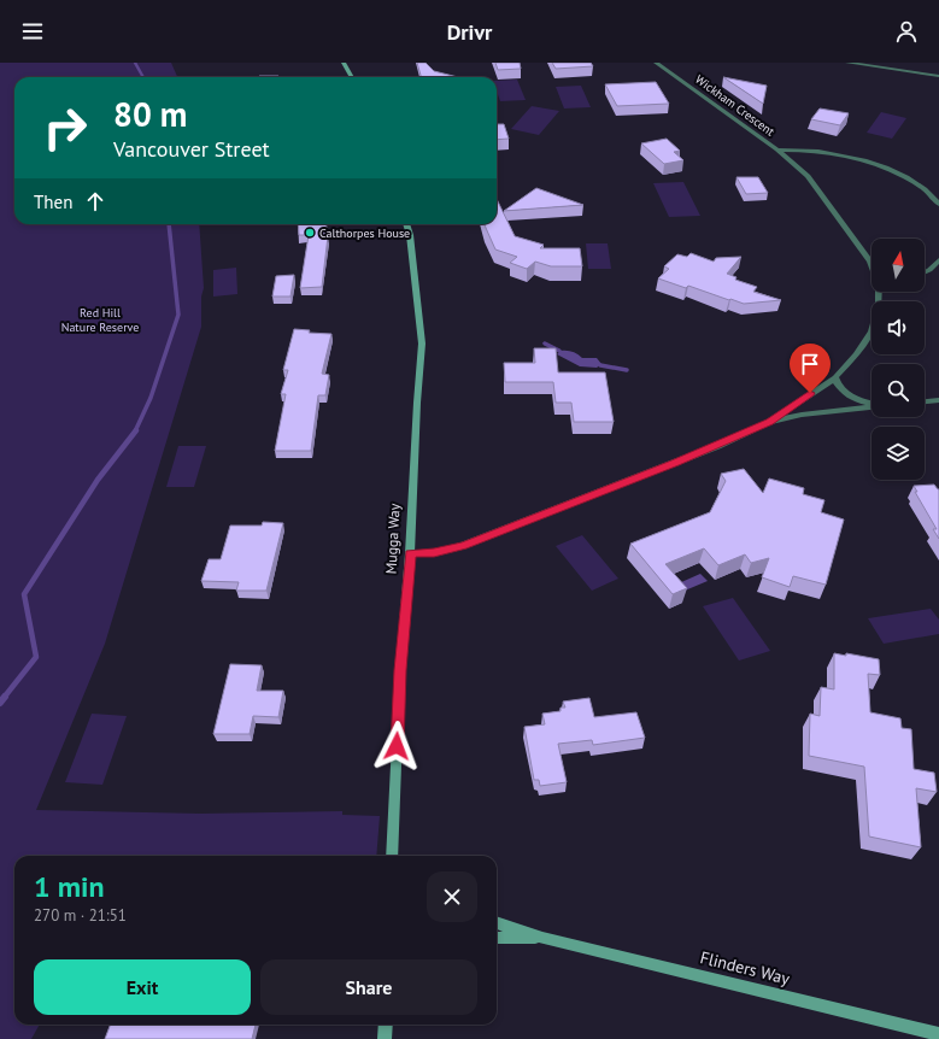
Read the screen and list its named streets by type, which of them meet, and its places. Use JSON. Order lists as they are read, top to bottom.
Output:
{
  "streets": {
    "main road": ["Mugga Way", "Flinders Way"],
    "street": ["Wickham Crescent"]
  },
  "parks": ["Red Hill Nature Reserve"],
  "places": ["Calthorpes House"],
  "north": "top",
  "page": {
    "header": "Drivr",
    "turn": ["80 m", "Vancouver Street"],
    "then": "Then",
    "heading": ["1 min", "270 m · 21:51"],
    "buttons": ["Exit", "Share"]
  }
}
